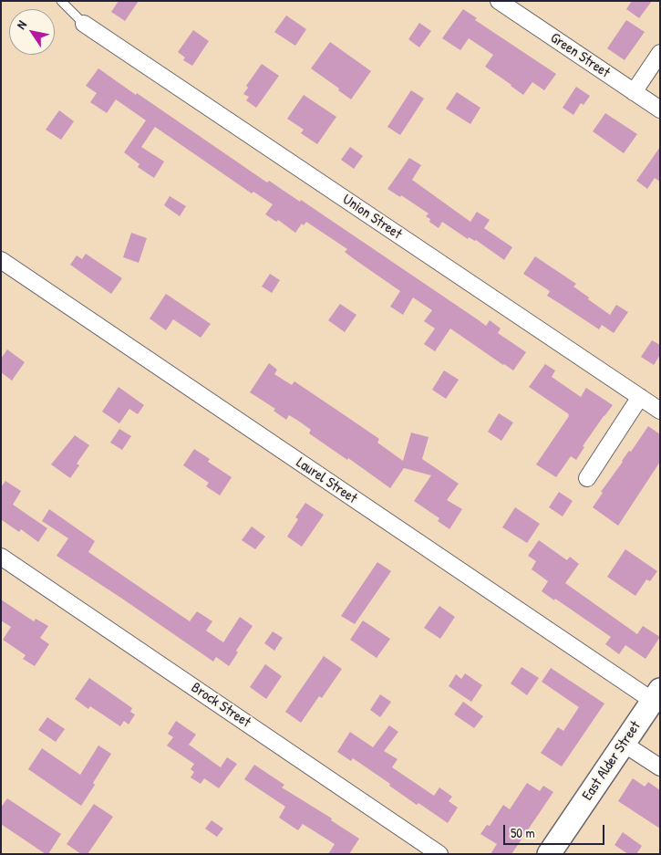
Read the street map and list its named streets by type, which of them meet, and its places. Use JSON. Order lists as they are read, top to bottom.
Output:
{
  "streets": {
    "main road": ["East Alder Street"],
    "street": [
      "Green Street",
      "Union Street",
      "Laurel Street",
      "Brock Street"
    ]
  },
  "crossings": [
    ["Laurel Street", "East Alder Street"]
  ],
  "scale_bar": "50 m",
  "north": "top left"
}
